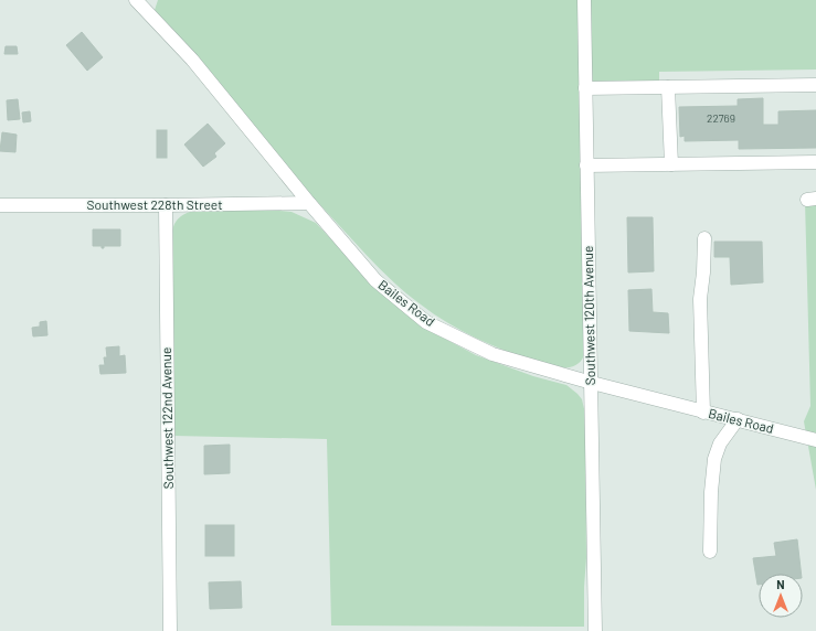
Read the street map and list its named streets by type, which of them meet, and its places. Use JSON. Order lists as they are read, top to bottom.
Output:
{
  "streets": {
    "street": [
      "Southwest 228th Street",
      "Bailes Road",
      "Southwest 120th Avenue",
      "Southwest 122nd Avenue"
    ]
  },
  "crossings": [
    ["Southwest 228th Street", "Bailes Road"],
    ["Southwest 228th Street", "Southwest 122nd Avenue"],
    ["Bailes Road", "Southwest 120th Avenue"]
  ],
  "house_numbers": ["22769"],
  "north": "top"
}
